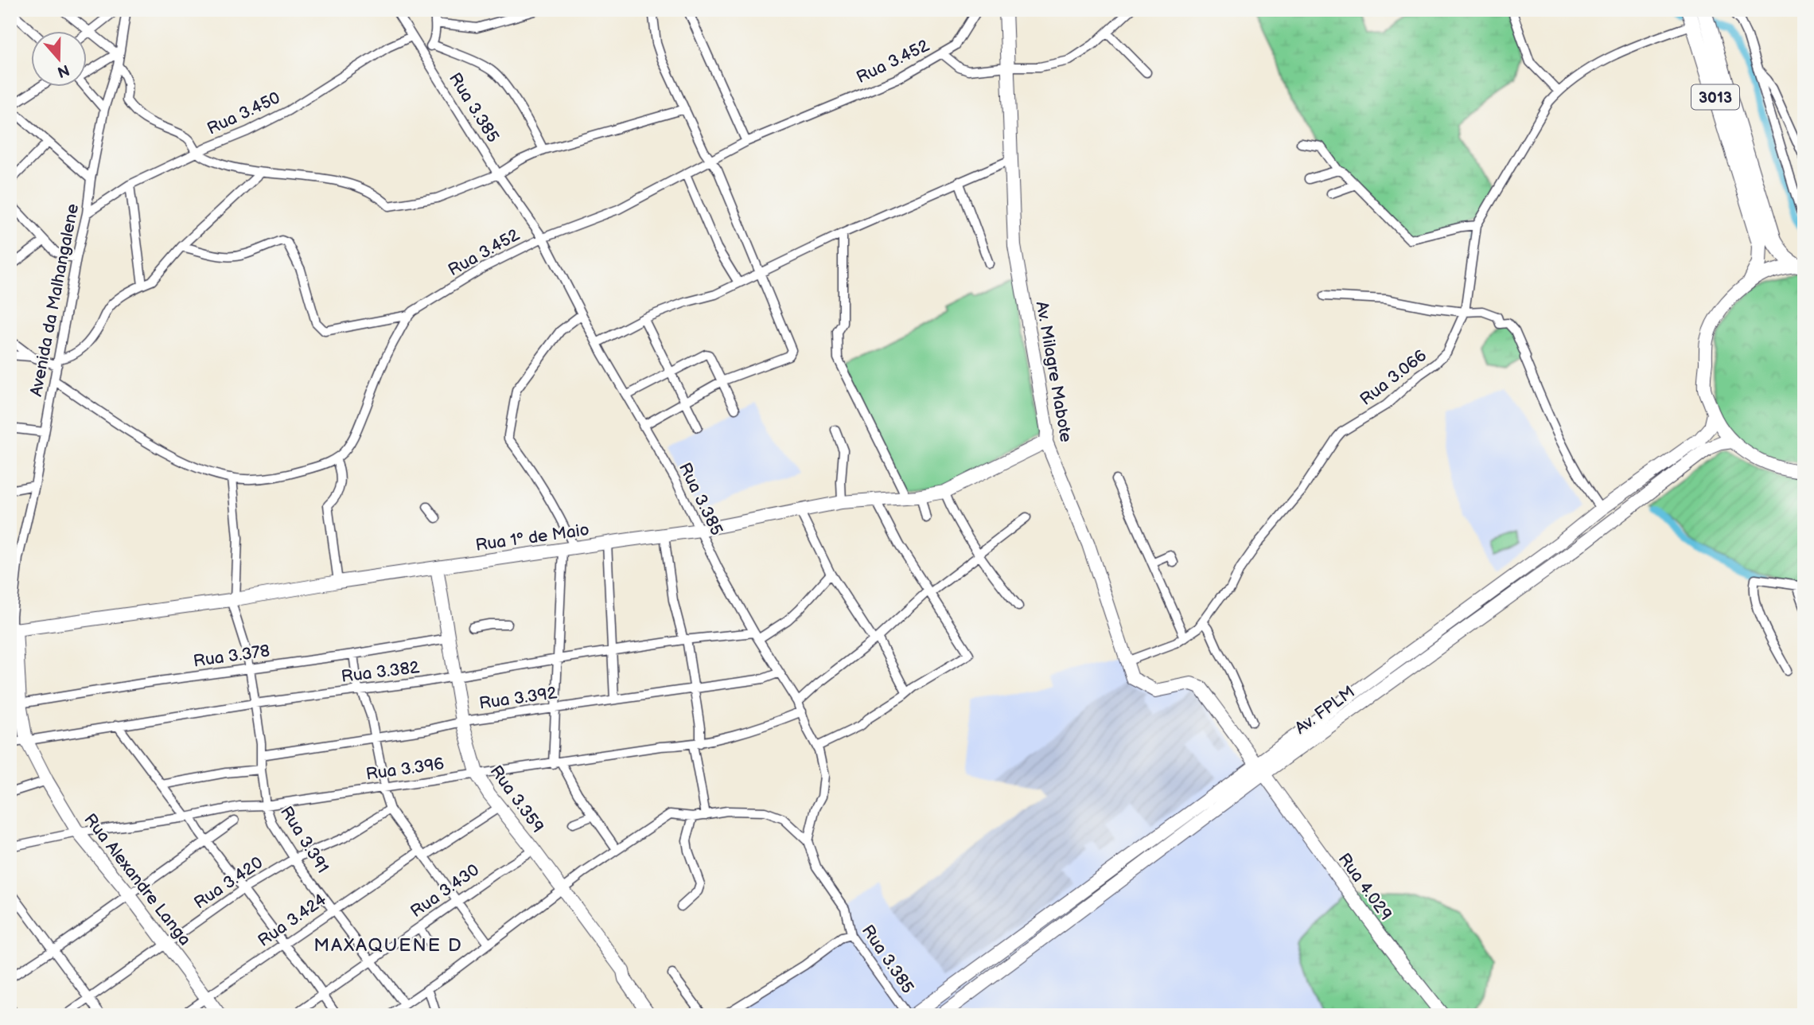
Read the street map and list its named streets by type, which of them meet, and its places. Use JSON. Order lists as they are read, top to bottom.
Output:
{
  "streets": {
    "main road": ["3013"],
    "street": [
      "Rua 3.452",
      "Rua 3.385",
      "Rua 3.450",
      "Avenida da Malhangalene",
      "Av. Milagre Mabote",
      "Rua 3.066",
      "Rua 1º de Maio",
      "Rua 3.378",
      "Rua 3.382",
      "Rua 3.392",
      "Av. FPLM",
      "Rua 3.396",
      "Rua 3.359",
      "Rua 3.391",
      "Rua Alexandre Langa",
      "Rua 3.420",
      "Rua 4.029",
      "Rua 3.430",
      "Rua 3.424"
    ]
  },
  "crossings": [
    ["Rua 3.452", "Rua 3.385"],
    ["Rua 3.452", "Avenida da Malhangalene"],
    ["Rua 3.452", "Av. Milagre Mabote"],
    ["Rua 3.452", "Rua 3.391"],
    ["3013", "Rua 3.066"],
    ["Rua 3.385", "Rua 3.450"],
    ["Rua 3.385", "Rua 1º de Maio"],
    ["Rua 3.385", "Rua 3.382"],
    ["Rua 3.385", "Rua 3.392"],
    ["Rua 3.385", "Rua 3.396"],
    ["Rua 3.450", "Avenida da Malhangalene"],
    ["Avenida da Malhangalene", "Rua 1º de Maio"],
    ["Avenida da Malhangalene", "Rua Alexandre Langa"],
    ["Av. Milagre Mabote", "Rua 3.066"],
    ["Av. Milagre Mabote", "Rua 1º de Maio"],
    ["Av. Milagre Mabote", "Av. FPLM"],
    ["Av. Milagre Mabote", "Rua 4.029"],
    ["Rua 1º de Maio", "Rua 3.359"],
    ["Rua 1º de Maio", "Rua 3.391"],
    ["Rua 1º de Maio", "Rua Alexandre Langa"],
    ["Rua 3.378", "Rua 3.359"],
    ["Rua 3.378", "Rua 3.391"],
    ["Rua 3.378", "Rua Alexandre Langa"],
    ["Rua 3.382", "Rua 3.359"],
    ["Rua 3.382", "Rua 3.391"],
    ["Rua 3.382", "Rua Alexandre Langa"],
    ["Rua 3.392", "Rua 3.359"],
    ["Rua 3.392", "Rua 3.391"],
    ["Av. FPLM", "Rua 4.029"],
    ["Rua 3.396", "Rua 3.359"],
    ["Rua 3.396", "Rua 3.391"],
    ["Rua 3.396", "Rua Alexandre Langa"],
    ["Rua 3.359", "Rua 3.430"],
    ["Rua 3.359", "Rua 3.424"],
    ["Rua 3.391", "Rua 3.420"],
    ["Rua 3.391", "Rua 3.430"],
    ["Rua 3.391", "Rua 3.424"],
    ["Rua Alexandre Langa", "Rua 3.420"],
    ["Rua Alexandre Langa", "Rua 3.424"]
  ],
  "districts": ["MAXAQUENE D"],
  "north": "bottom"
}
